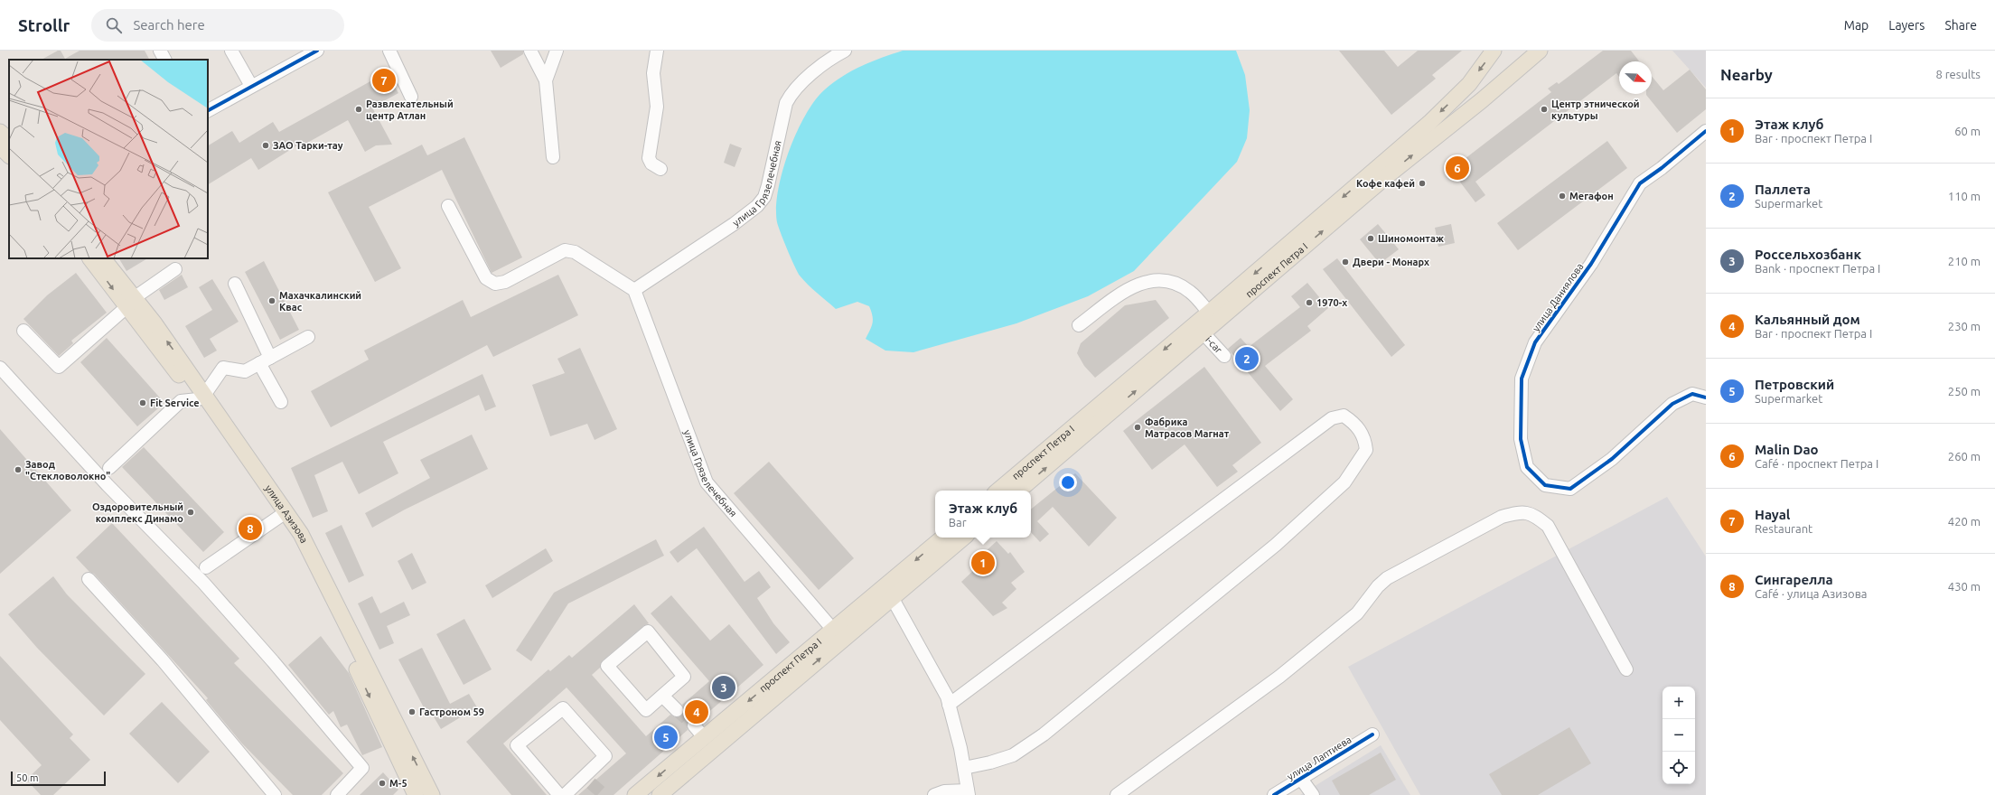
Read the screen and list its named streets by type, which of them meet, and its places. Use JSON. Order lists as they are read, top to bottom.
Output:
{
  "streets": {
    "main road": ["проспект Петра I", "улица Азизова"],
    "street": [
      "улица Грязелечебная",
      "улица Даниялова",
      "i-car",
      "улица Лаптиева"
    ]
  },
  "crossings": [
    ["улица Грязелечебная", "проспект Петра I"],
    ["проспект Петра I", "i-car"]
  ],
  "places": [
    "Развлекательный центр Атлан",
    "Центр этнической культуры",
    "ЗАО Тарки-тау",
    "Кофе кафей",
    "Мегафон",
    "Шиномонтаж",
    "Двери - Монарх",
    "Махачкалинский Квас",
    "1970-х",
    "Fit Service",
    "Фабрика Матрасов Магнат",
    "Завод \"Стекловолокно\"",
    "Оздоровительный комплекс Динамо",
    "Гастроном 59",
    "М-5"
  ],
  "scale_bar": "50 m",
  "north": "bottom right",
  "page": {
    "header": "Strollr",
    "search": "Search here",
    "nav": ["Map", "Layers", "Share"],
    "heading": ["Nearby", "8 results"],
    "pins": [
      "7",
      "6",
      "2",
      "8",
      "1",
      "3",
      "4",
      "5"
    ],
    "list": [
      {
        "mark": "1",
        "name": "Этаж клуб",
        "note": "Bar · проспект Петра I",
        "value": "60 m"
      },
      {
        "mark": "2",
        "name": "Паллета",
        "note": "Supermarket",
        "value": "110 m"
      },
      {
        "mark": "3",
        "name": "Россельхозбанк",
        "note": "Bank · проспект Петра I",
        "value": "210 m"
      },
      {
        "mark": "4",
        "name": "Кальянный дом",
        "note": "Bar · проспект Петра I",
        "value": "230 m"
      },
      {
        "mark": "5",
        "name": "Петровский",
        "note": "Supermarket",
        "value": "250 m"
      },
      {
        "mark": "6",
        "name": "Malin Dao",
        "note": "Café · проспект Петра I",
        "value": "260 m"
      },
      {
        "mark": "7",
        "name": "Hayal",
        "note": "Restaurant",
        "value": "420 m"
      },
      {
        "mark": "8",
        "name": "Сингарелла",
        "note": "Café · улица Азизова",
        "value": "430 m"
      }
    ],
    "popup": ["Этаж клуб", "Bar"],
    "map_buttons": ["+", "−"],
    "scale": "50 m"
  }
}
